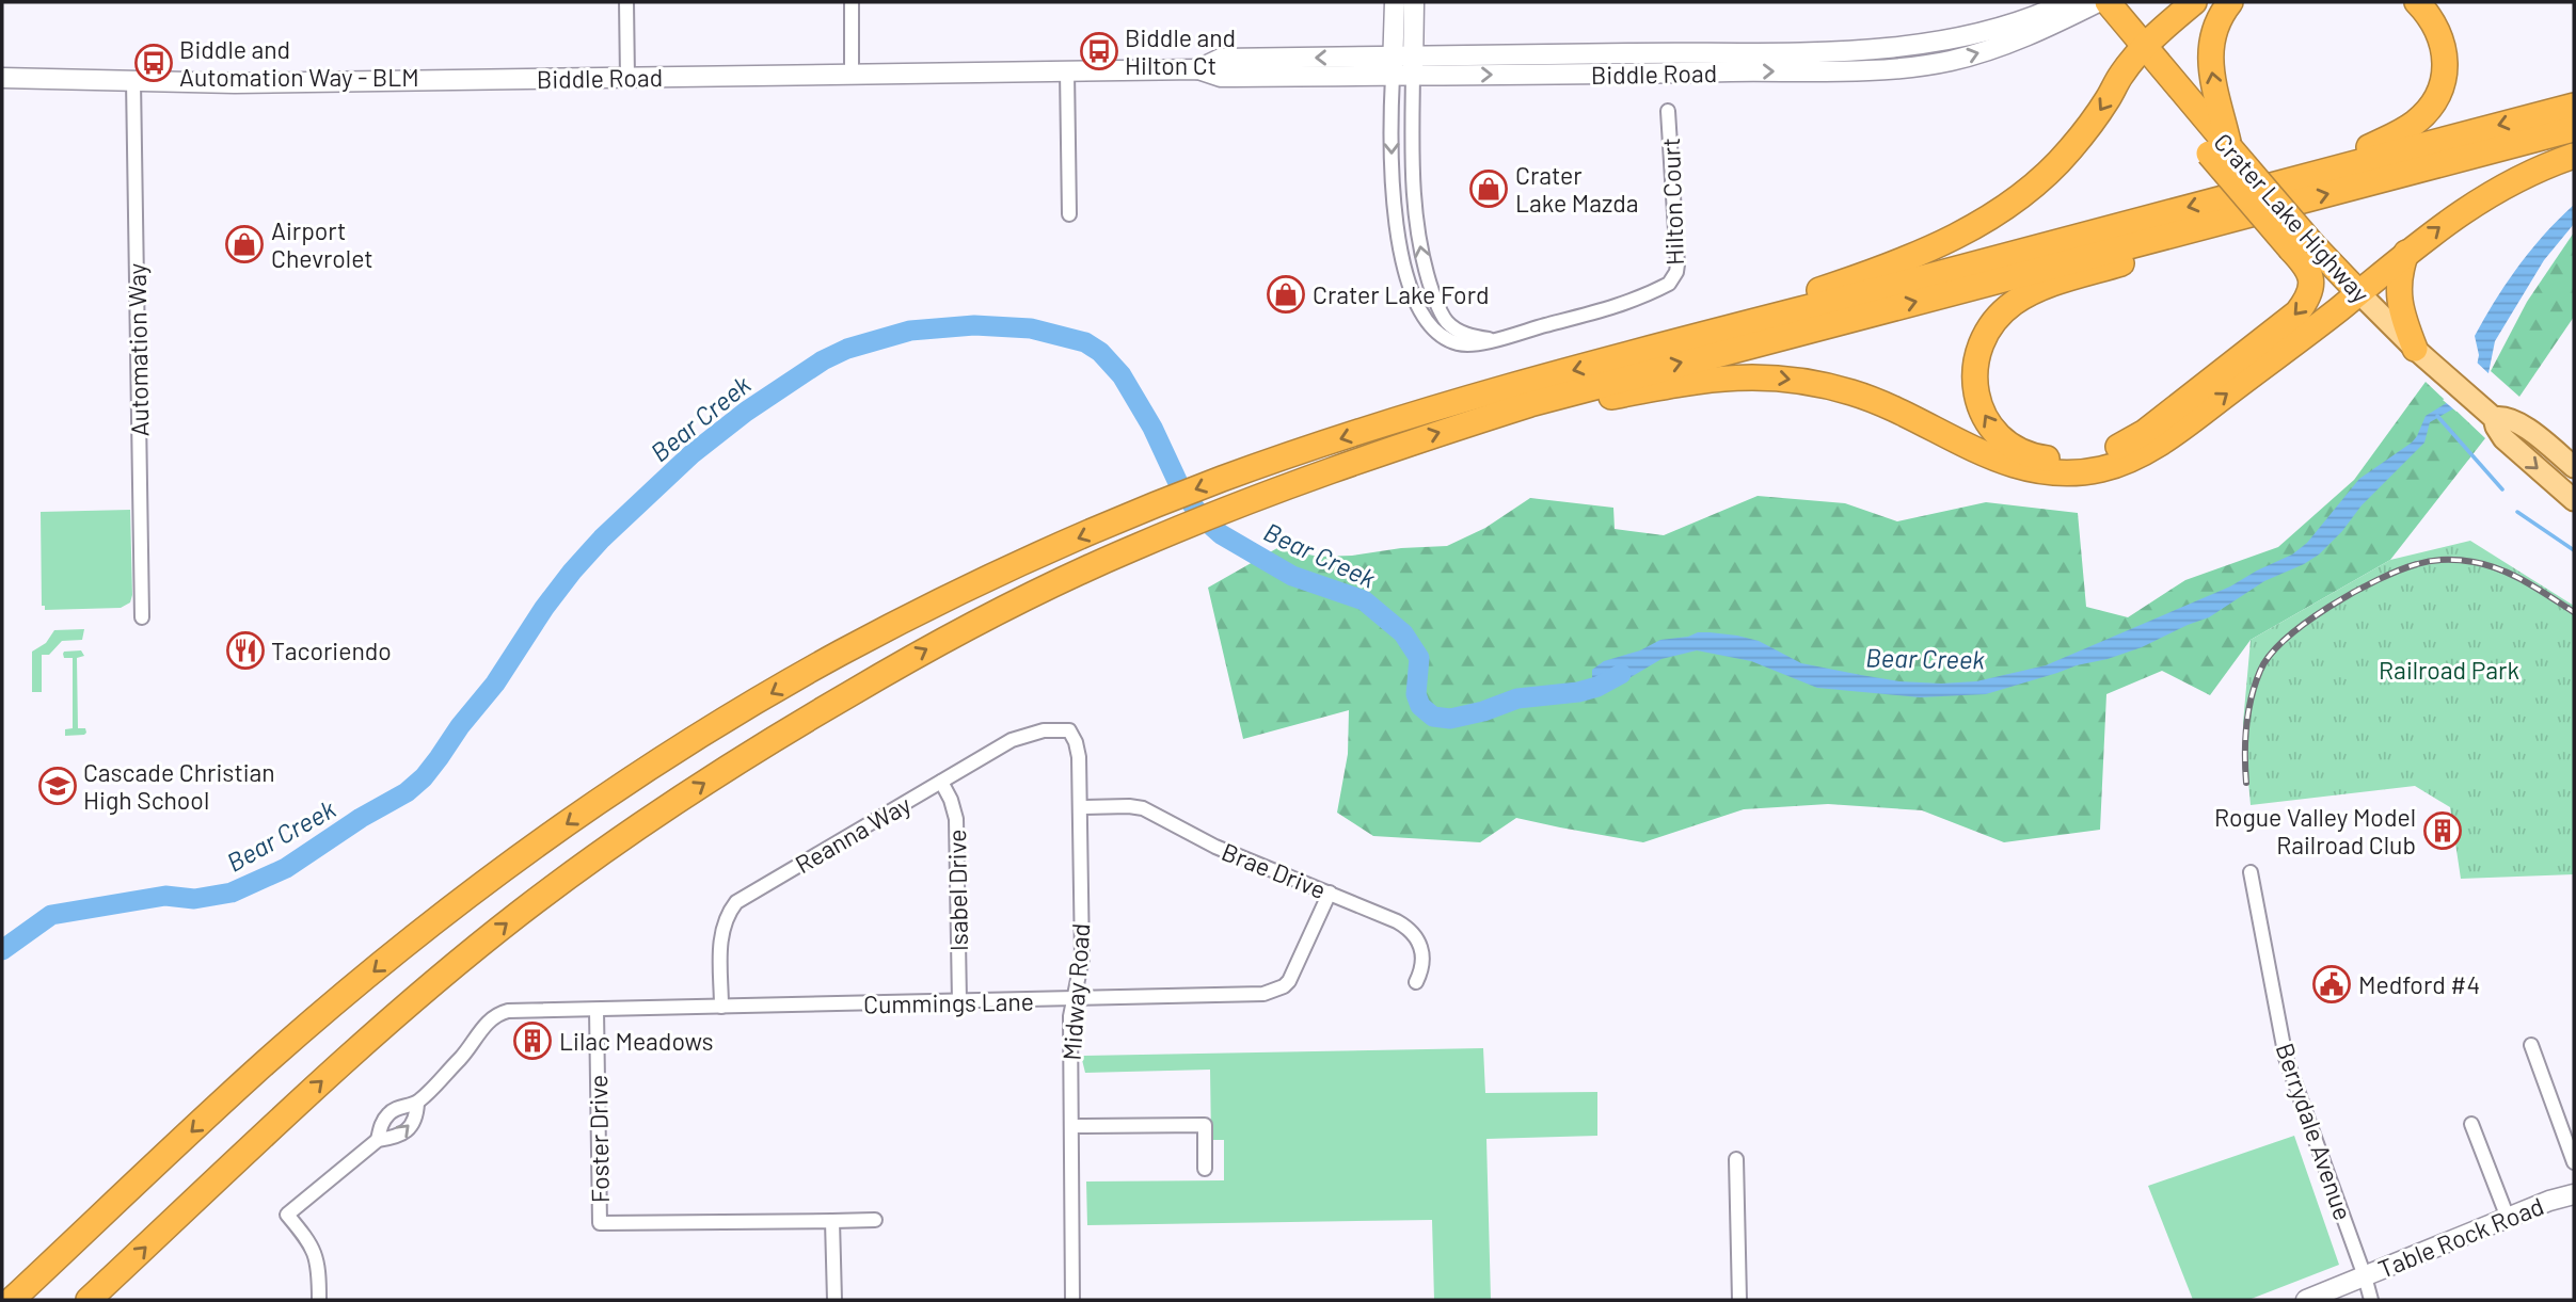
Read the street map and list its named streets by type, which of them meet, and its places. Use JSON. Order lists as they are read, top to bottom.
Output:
{
  "streets": {
    "highway": ["Crater Lake Highway"],
    "main road": ["Biddle Road", "Table Rock Road"],
    "street": [
      "Hilton Court",
      "Automation Way",
      "Reanna Way",
      "Brae Drive",
      "Isabel Drive",
      "Midway Road",
      "Cummings Lane",
      "Berrydale Avenue",
      "Foster Drive"
    ]
  },
  "crossings": [
    ["Biddle Road", "Hilton Court"],
    ["Biddle Road", "Automation Way"],
    ["Reanna Way", "Isabel Drive"],
    ["Reanna Way", "Midway Road"],
    ["Reanna Way", "Cummings Lane"],
    ["Brae Drive", "Midway Road"],
    ["Brae Drive", "Cummings Lane"],
    ["Isabel Drive", "Cummings Lane"],
    ["Midway Road", "Cummings Lane"],
    ["Cummings Lane", "Foster Drive"],
    ["Berrydale Avenue", "Table Rock Road"]
  ],
  "water": ["Bear Creek"],
  "parks": ["Railroad Park"],
  "places": {
    "bus stop": ["Biddle and Hilton Ct", "Biddle and Automation Way - BLM"],
    "shop": ["Crater Lake Mazda", "Airport Chevrolet", "Crater Lake Ford"],
    "restaurant": ["Tacoriendo"],
    "school or university": ["Cascade Christian High School"],
    "building": ["Rogue Valley Model Railroad Club", "Lilac Meadows"],
    "public building": ["Medford #4"]
  }
}
